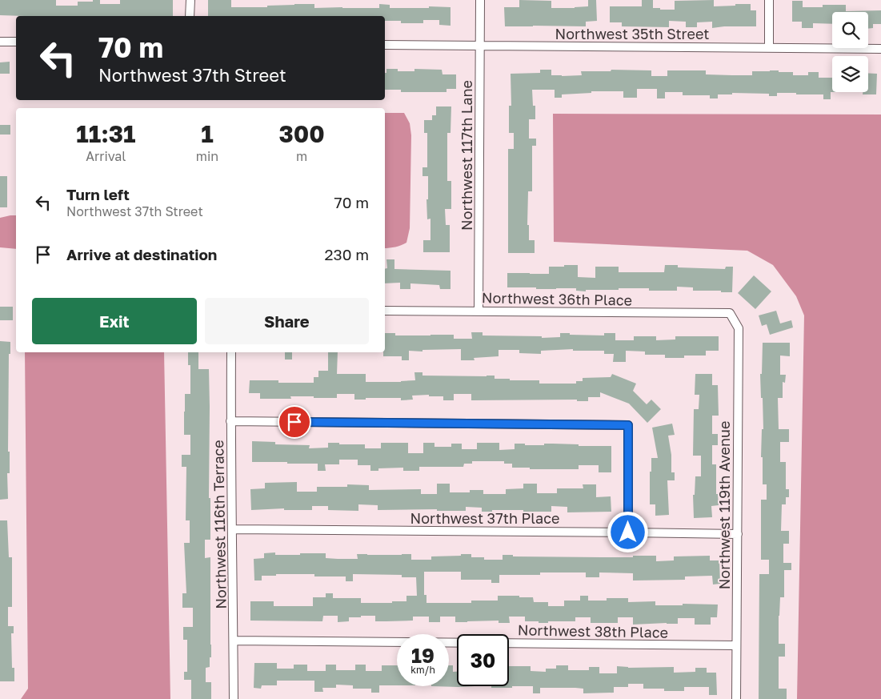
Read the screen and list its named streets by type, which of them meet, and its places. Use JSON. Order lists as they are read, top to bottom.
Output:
{
  "streets": {
    "street": [
      "Northwest 35th Street",
      "Northwest 117th Lane",
      "Northwest 36th Place",
      "Northwest 119th Avenue",
      "Northwest 37th Place",
      "Northwest 116th Terrace",
      "Northwest 38th Place"
    ]
  },
  "crossings": [
    ["Northwest 35th Street", "Northwest 117th Lane"],
    ["Northwest 117th Lane", "Northwest 36th Place"],
    ["Northwest 36th Place", "Northwest 119th Avenue"],
    ["Northwest 119th Avenue", "Northwest 37th Place"],
    ["Northwest 119th Avenue", "Northwest 38th Place"],
    ["Northwest 37th Place", "Northwest 116th Terrace"],
    ["Northwest 116th Terrace", "Northwest 38th Place"]
  ],
  "page": {
    "turn": ["70 m", "Northwest 37th Street"],
    "eta": [
      "11:31",
      "Arrival",
      "1",
      "min",
      "300",
      "m"
    ],
    "list": [
      {
        "name": "Turn left",
        "note": "Northwest 37th Street",
        "value": "70 m"
      },
      {
        "name": "Arrive at destination",
        "value": "230 m"
      }
    ],
    "buttons": ["Exit", "Share"],
    "speed": "19 km/h",
    "limit": "30"
  }
}
